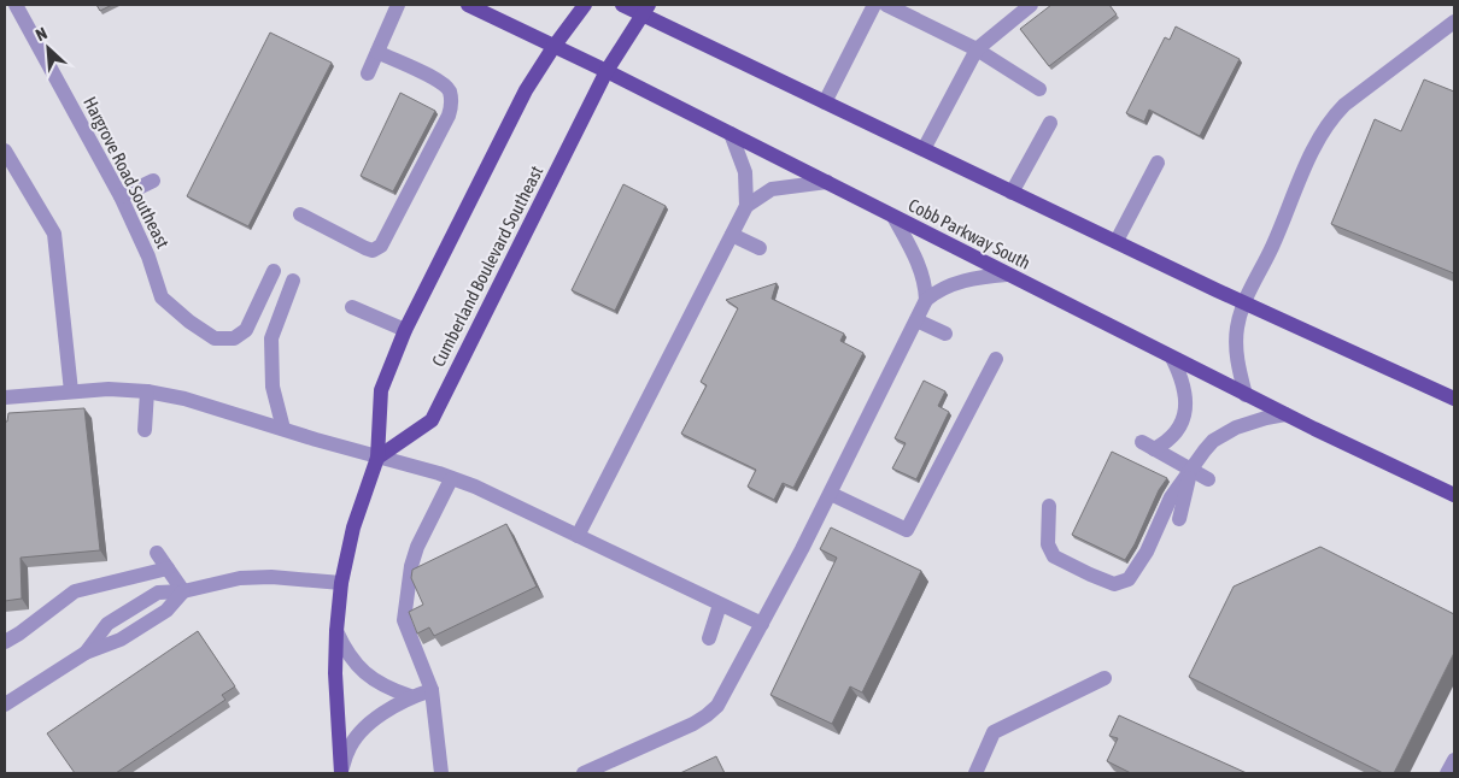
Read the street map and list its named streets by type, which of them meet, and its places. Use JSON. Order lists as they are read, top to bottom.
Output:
{
  "streets": {
    "main road": ["Cobb Parkway South", "Cumberland Boulevard Southeast"],
    "street": ["Hargrove Road Southeast"]
  },
  "crossings": [
    ["Cobb Parkway South", "Cumberland Boulevard Southeast"]
  ],
  "north": "top left"
}
